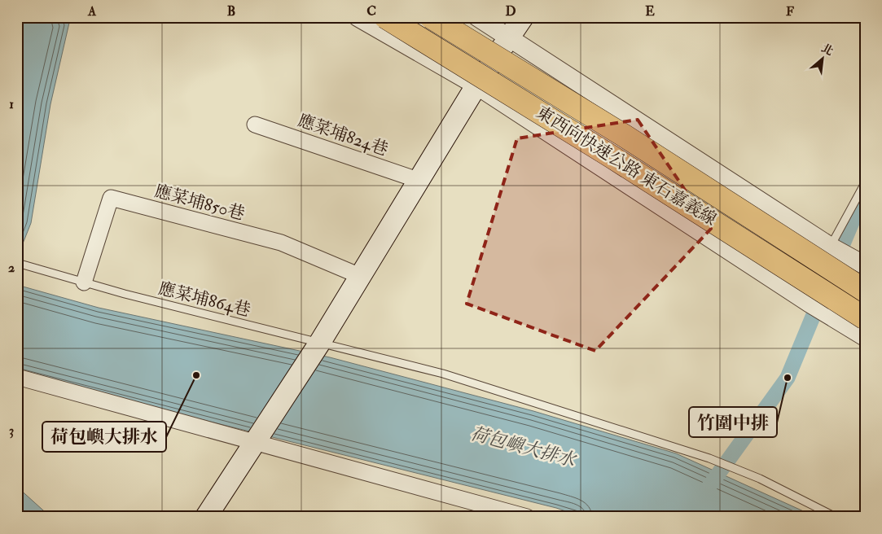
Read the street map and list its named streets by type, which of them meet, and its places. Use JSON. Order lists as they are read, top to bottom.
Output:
{
  "streets": {
    "highway": ["東西向快速公路 東石嘉義線"],
    "street": ["應菜埔824巷", "應菜埔850巷"],
    "lane": ["應菜埔864巷"]
  },
  "crossings": [
    ["應菜埔850巷", "應菜埔864巷"]
  ],
  "water": ["荷包嶼大排水"],
  "places": ["荷包嶼大排水", "竹圍中排"],
  "north": "top right",
  "grid": {
    "columns": [
      "A",
      "B",
      "C",
      "D",
      "E",
      "F"
    ],
    "rows": ["1", "2", "3"]
  }
}
